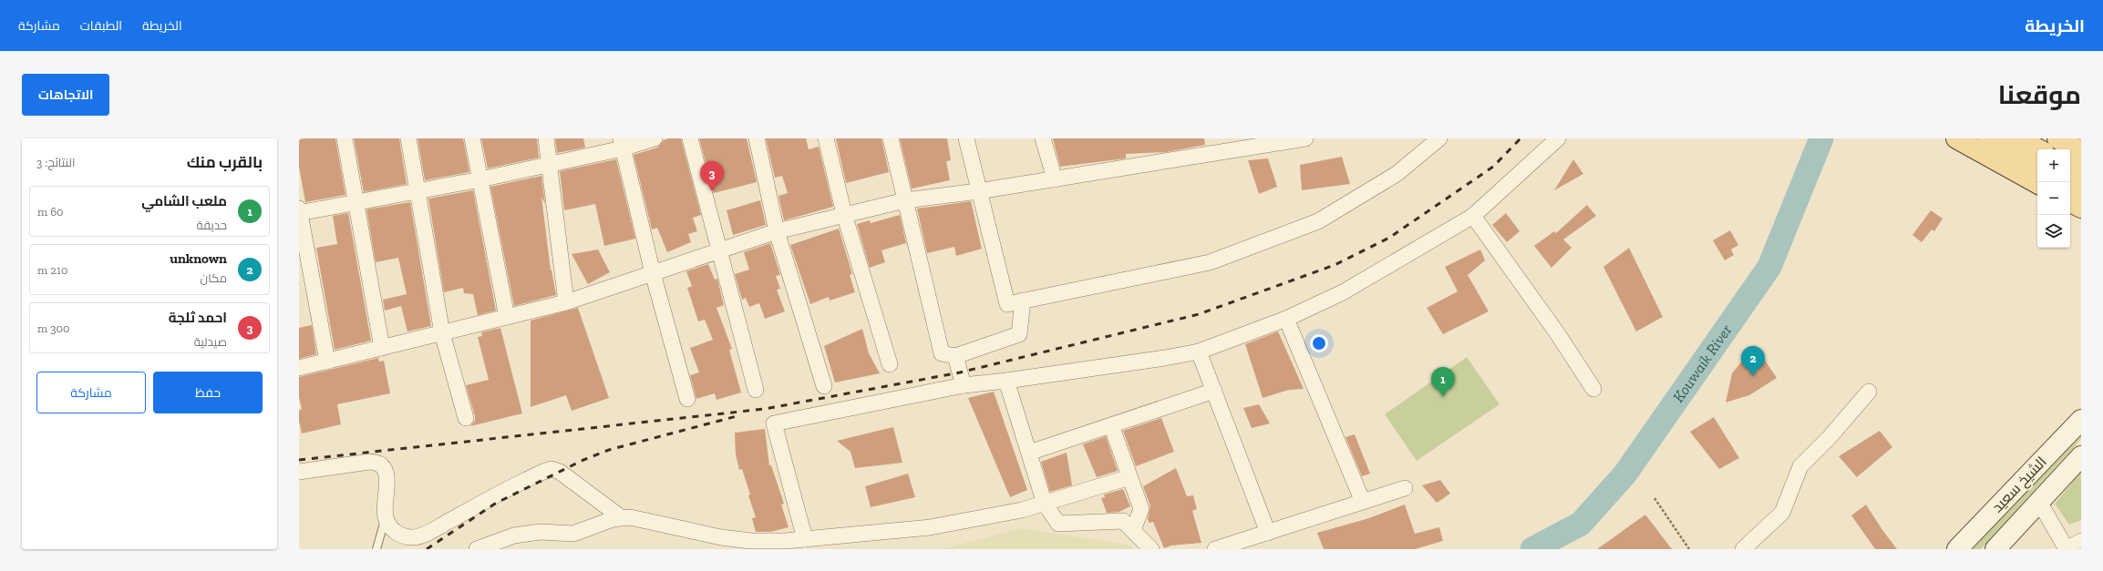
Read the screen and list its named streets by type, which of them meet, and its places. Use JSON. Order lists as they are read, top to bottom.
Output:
{
  "streets": {
    "main road": ["الشيخ سعيد"]
  },
  "water": ["Kouwaik River"],
  "page": {
    "header": "الخريطة",
    "nav": ["الخريطة", "الطبقات", "مشاركة"],
    "title": "موقعنا",
    "buttons": [
      "الاتجاهات",
      ["حفظ", "مشاركة"]
    ],
    "heading": ["بالقرب منك", "النتائج: 3"],
    "map_buttons": ["+", "−"],
    "pins": ["3", "2", "1"],
    "list": [
      {
        "mark": "1",
        "name": "ملعب الشامي",
        "note": "حديقة",
        "value": "60 m"
      },
      {
        "mark": "2",
        "name": "unknown",
        "note": "مكان",
        "value": "210 m"
      },
      {
        "mark": "3",
        "name": "احمد ثلجة",
        "note": "صيدلية",
        "value": "300 m"
      }
    ]
  }
}
